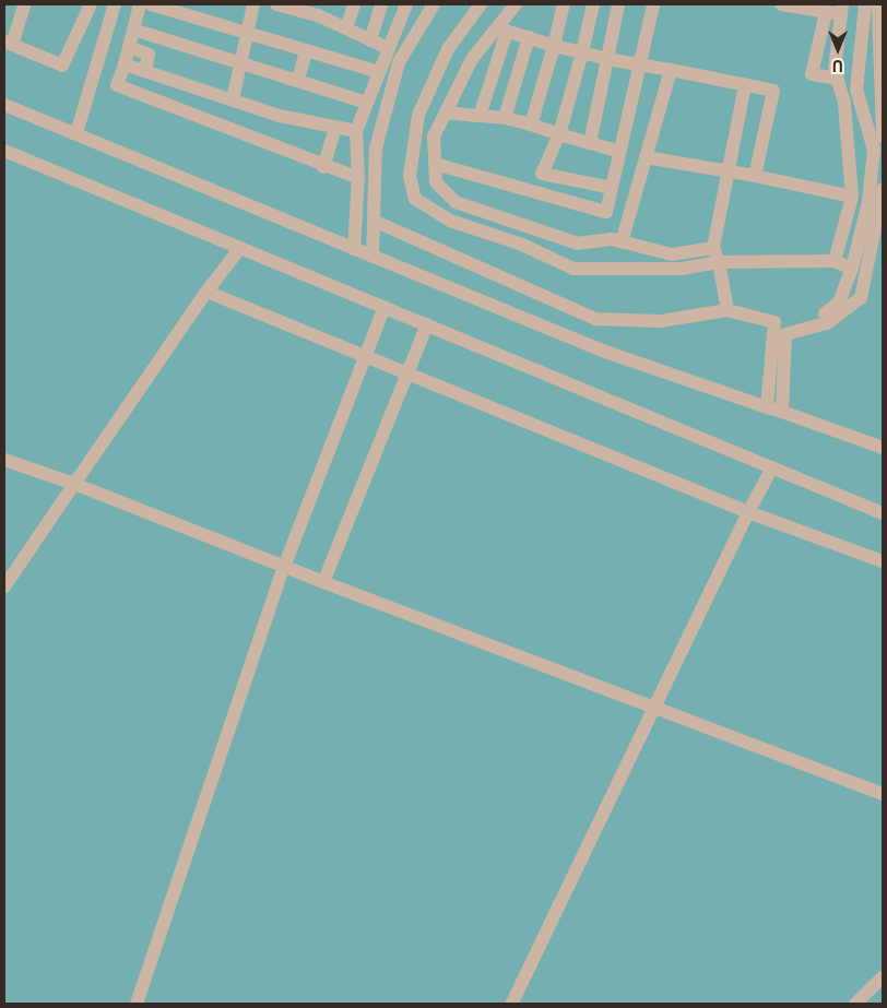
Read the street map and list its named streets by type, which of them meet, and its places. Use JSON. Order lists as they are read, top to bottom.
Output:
{
  "north": "bottom"
}
